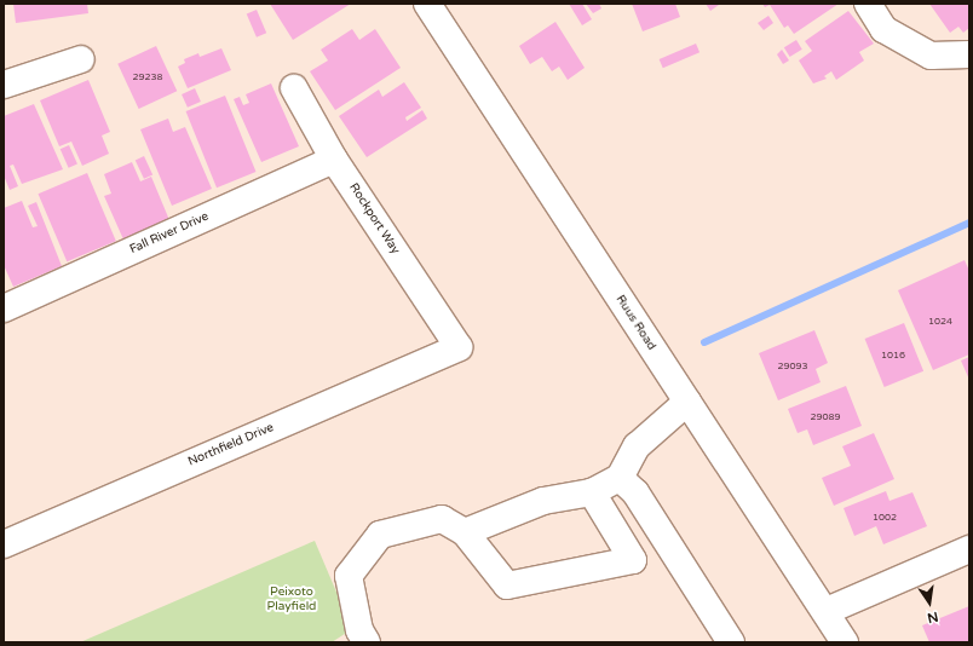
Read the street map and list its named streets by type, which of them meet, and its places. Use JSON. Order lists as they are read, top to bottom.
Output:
{
  "streets": {
    "street": [
      "Rockport Way",
      "Fall River Drive",
      "Ruus Road",
      "Northfield Drive"
    ]
  },
  "crossings": [
    ["Rockport Way", "Fall River Drive"],
    ["Rockport Way", "Northfield Drive"]
  ],
  "parks": ["Peixoto Playfield"],
  "house_numbers": [
    "29238",
    "1024",
    "1016",
    "29093",
    "29089",
    "1002"
  ],
  "north": "bottom"
}
